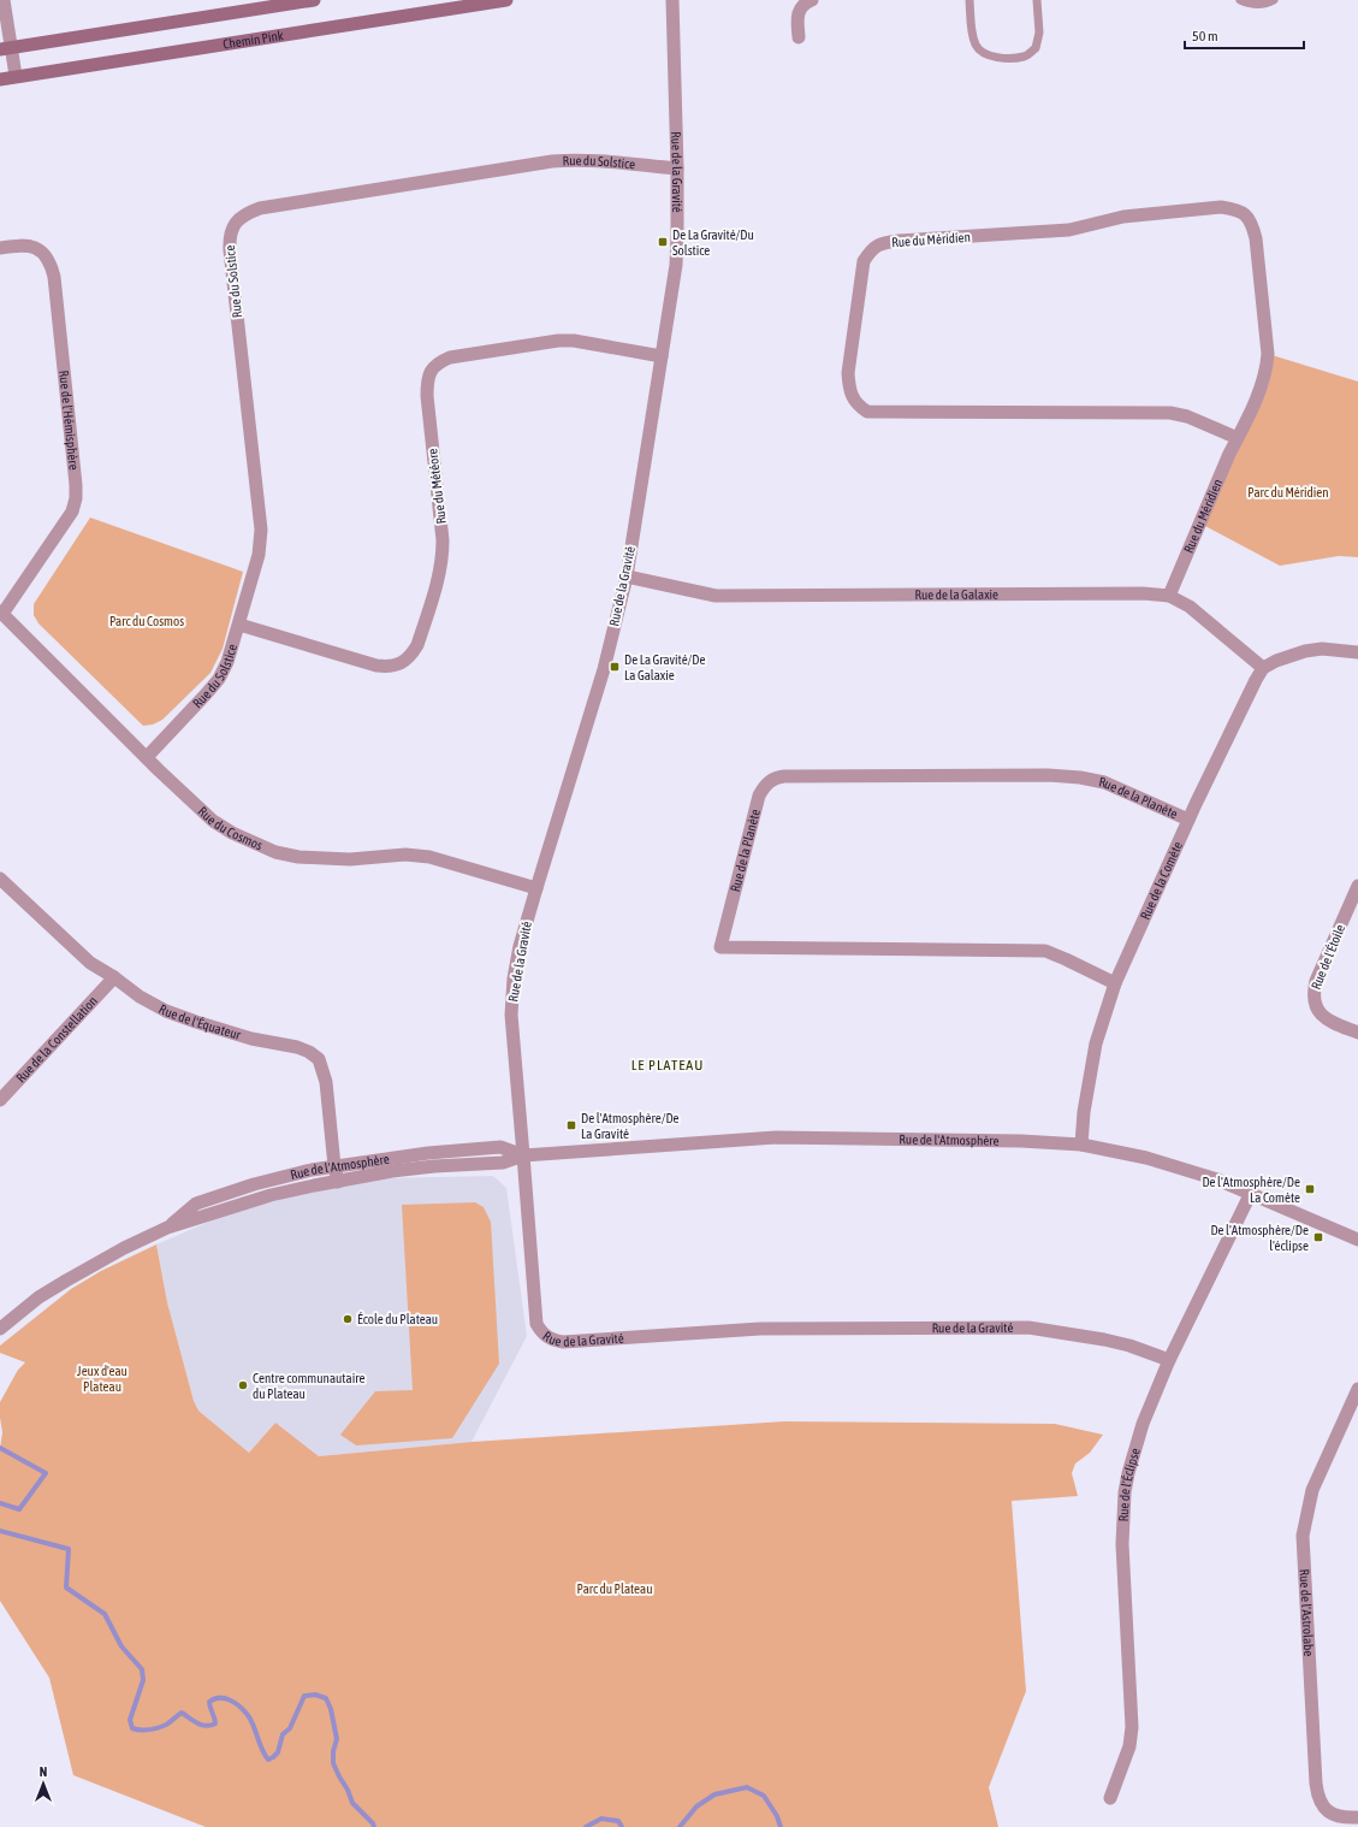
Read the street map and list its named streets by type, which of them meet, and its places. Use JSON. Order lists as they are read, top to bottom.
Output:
{
  "streets": {
    "main road": ["Chemin Pink"],
    "street": [
      "Rue du Solstice",
      "Rue de la Gravité",
      "Rue du Méridien",
      "Rue de l'Hémisphère",
      "Rue du Météore",
      "Rue de la Galaxie",
      "Rue de la Planète",
      "Rue du Cosmos",
      "Rue de la Comète",
      "Rue de l'Étoile",
      "Rue de l'Équateur",
      "Rue de la Constellation",
      "Rue de l'Atmosphère",
      "Rue de l'Éclipse",
      "Rue de l'Astrolabe"
    ]
  },
  "crossings": [
    ["Rue du Solstice", "Rue de la Gravité"],
    ["Rue du Solstice", "Rue du Météore"],
    ["Rue du Solstice", "Rue du Cosmos"],
    ["Rue de la Gravité", "Rue du Météore"],
    ["Rue de la Gravité", "Rue de la Galaxie"],
    ["Rue de la Gravité", "Rue du Cosmos"],
    ["Rue de la Gravité", "Rue de l'Atmosphère"],
    ["Rue de la Gravité", "Rue de l'Éclipse"],
    ["Rue du Méridien", "Rue de la Galaxie"],
    ["Rue de l'Hémisphère", "Rue du Cosmos"],
    ["Rue de la Galaxie", "Rue de la Comète"],
    ["Rue de la Planète", "Rue de la Comète"],
    ["Rue de la Comète", "Rue de l'Atmosphère"],
    ["Rue de l'Équateur", "Rue de la Constellation"],
    ["Rue de l'Équateur", "Rue de l'Atmosphère"],
    ["Rue de l'Atmosphère", "Rue de l'Éclipse"]
  ],
  "districts": ["LE PLATEAU"],
  "parks": [
    "Parc du Méridien",
    "Parc du Cosmos",
    "Jeux d'eau Plateau",
    "Parc du Plateau"
  ],
  "places": {
    "transit": [
      "De La Gravité/Du Solstice",
      "De La Gravité/De La Galaxie",
      "De l'Atmosphère/De La Gravité",
      "De l'Atmosphère/De La Comète",
      "De l'Atmosphère/De l'éclipse"
    ],
    "other": ["École du Plateau", "Centre communautaire du Plateau"]
  },
  "scale_bar": "50 m",
  "north": "top"
}
